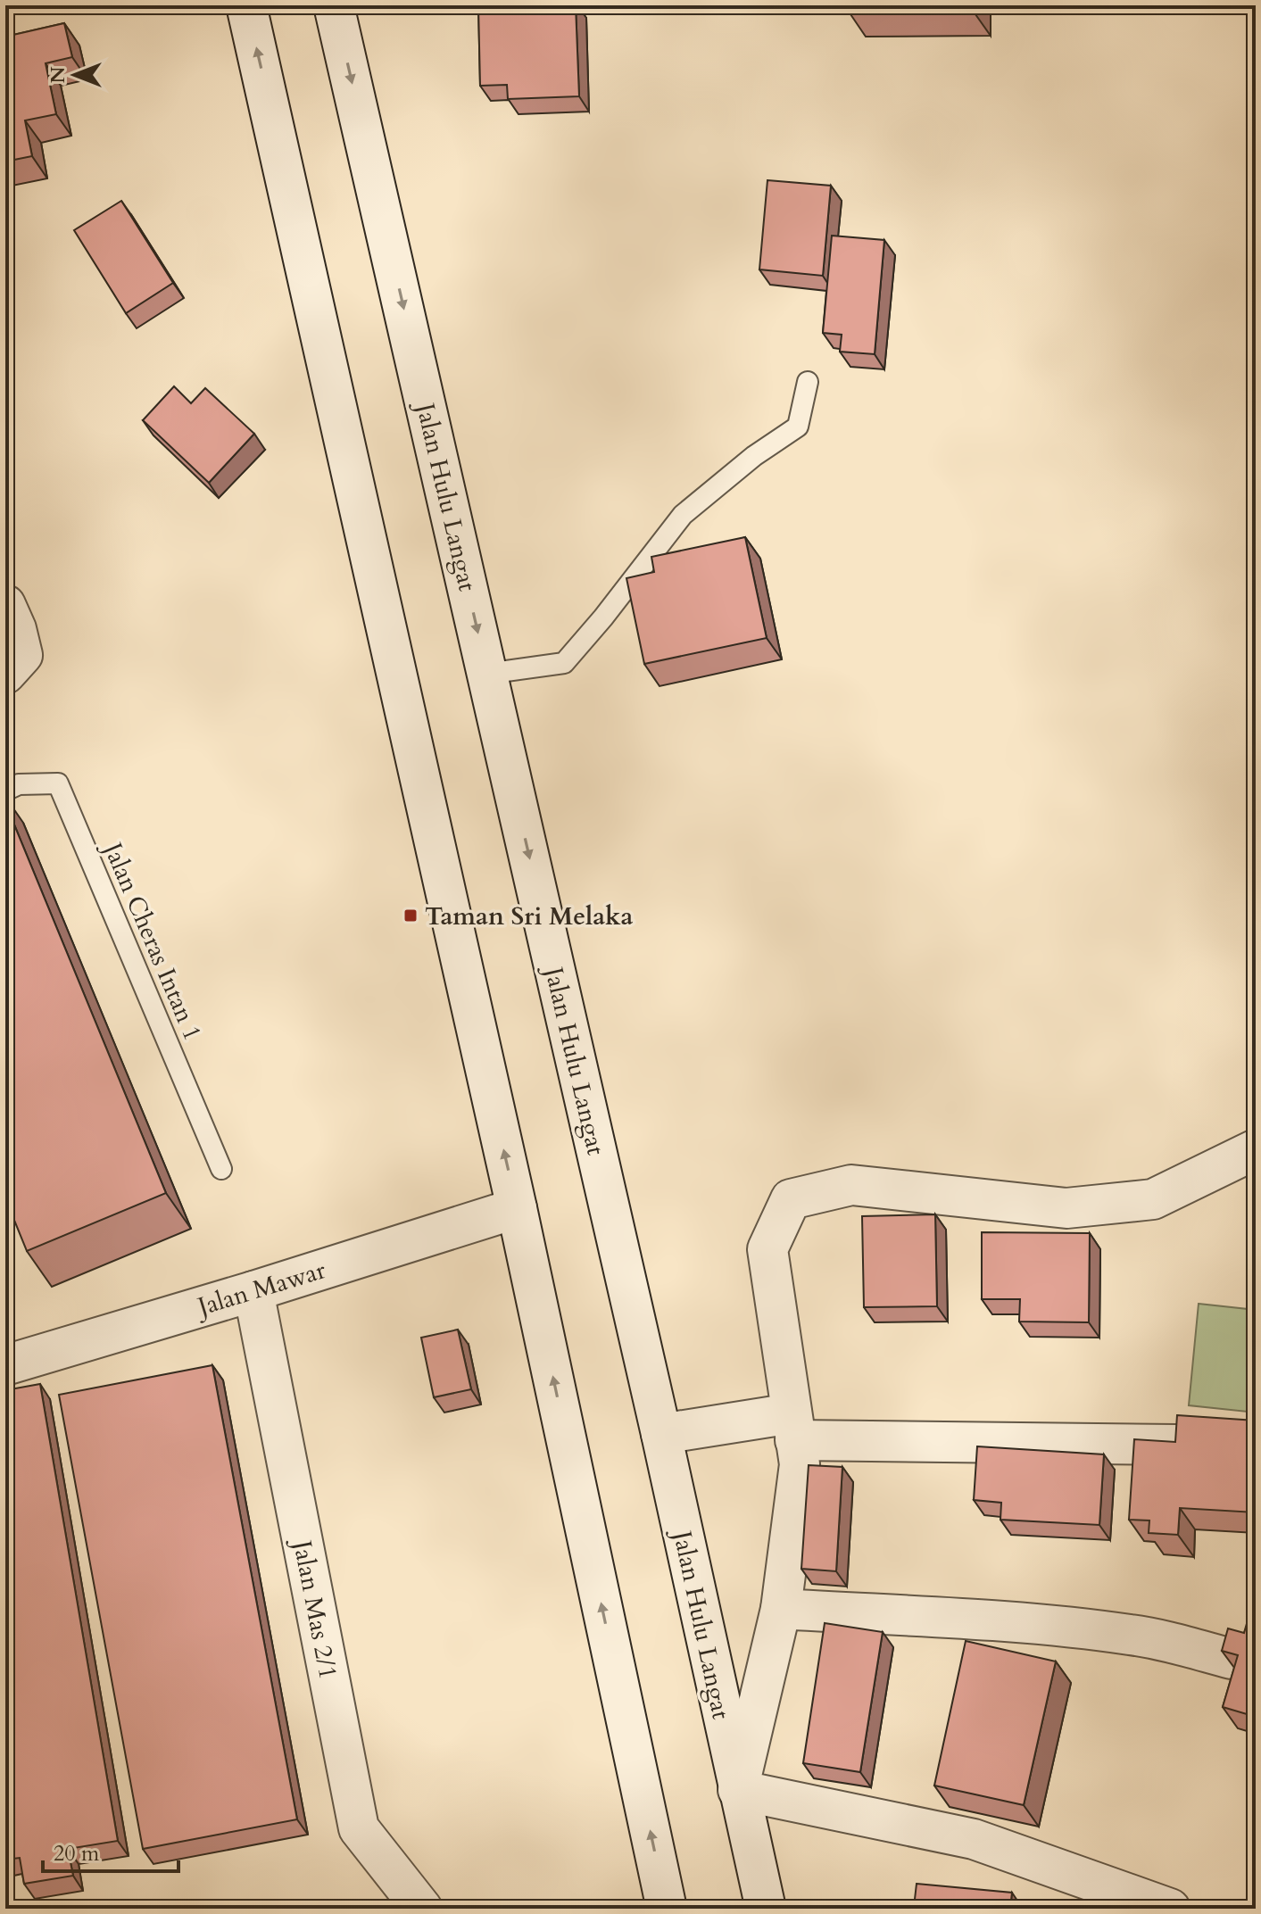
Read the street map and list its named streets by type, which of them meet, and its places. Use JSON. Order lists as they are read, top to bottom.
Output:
{
  "streets": {
    "main road": ["Jalan Hulu Langat", "Jalan Mawar", "Jalan Mas 2/1"],
    "lane": ["Jalan Cheras Intan 1"]
  },
  "crossings": [
    ["Jalan Mawar", "Jalan Mas 2/1"]
  ],
  "places": {
    "transit": ["Taman Sri Melaka"]
  },
  "scale_bar": "20 m",
  "north": "left"
}
